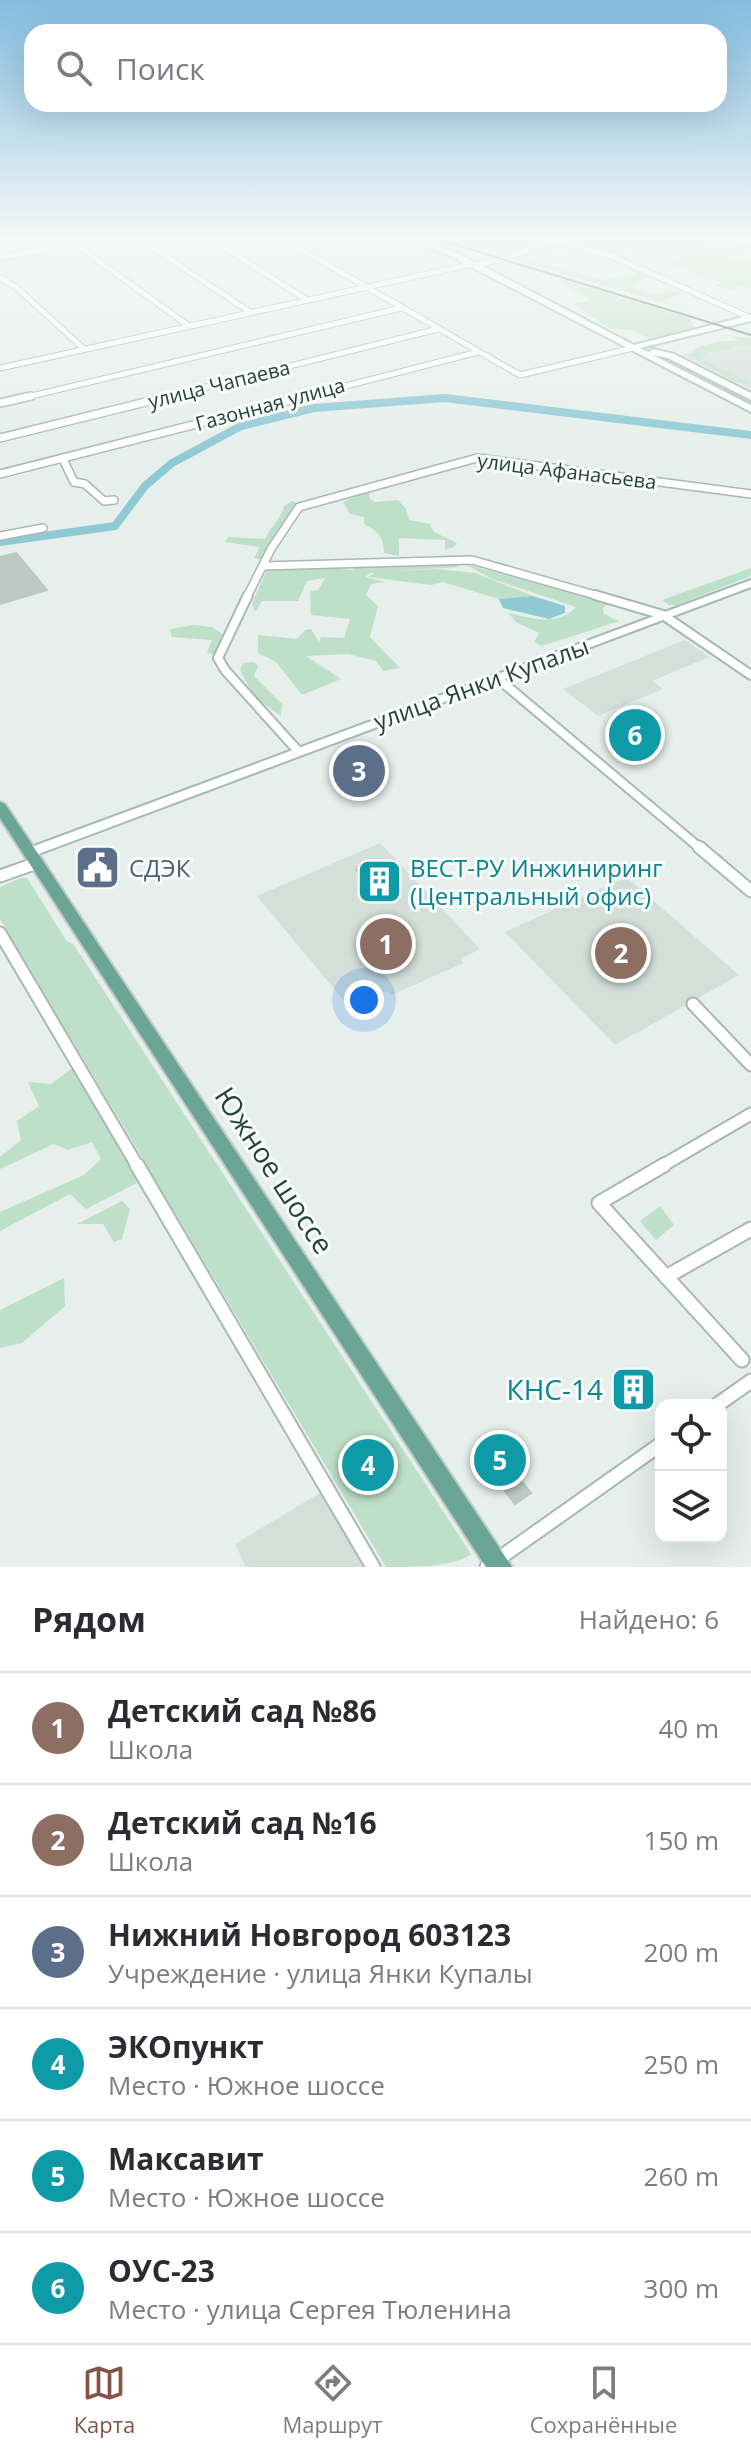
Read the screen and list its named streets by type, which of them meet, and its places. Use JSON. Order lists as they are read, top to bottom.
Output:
{
  "streets": {
    "main road": ["улица Янки Купалы", "Южное шоссе"],
    "street": ["улица Чапаева", "Газонная улица", "улица Афанасьева"]
  },
  "crossings": [
    ["улица Афанасьева", "улица Янки Купалы"],
    ["улица Янки Купалы", "Южное шоссе"]
  ],
  "places": {
    "public building": ["СДЭК"],
    "building": ["ВЕСТ-РУ Инжиниринг (Центральный офис)", "КНС-14"]
  },
  "page": {
    "search": "Поиск",
    "pins": [
      "6",
      "3",
      "1",
      "2",
      "5",
      "4"
    ],
    "heading": ["Рядом", "Найдено: 6"],
    "list": [
      {
        "mark": "1",
        "name": "Детский сад №86",
        "note": "Школа",
        "value": "40 m"
      },
      {
        "mark": "2",
        "name": "Детский сад №16",
        "note": "Школа",
        "value": "150 m"
      },
      {
        "mark": "3",
        "name": "Нижний Новгород 603123",
        "note": "Учреждение · улица Янки Купалы",
        "value": "200 m"
      },
      {
        "mark": "4",
        "name": "ЭКОпункт",
        "note": "Место · Южное шоссе",
        "value": "250 m"
      },
      {
        "mark": "5",
        "name": "Максавит",
        "note": "Место · Южное шоссе",
        "value": "260 m"
      },
      {
        "mark": "6",
        "name": "ОУС-23",
        "note": "Место · улица Сергея Тюленина",
        "value": "300 m"
      }
    ],
    "nav": ["Карта", "Маршрут", "Сохранённые"]
  }
}
